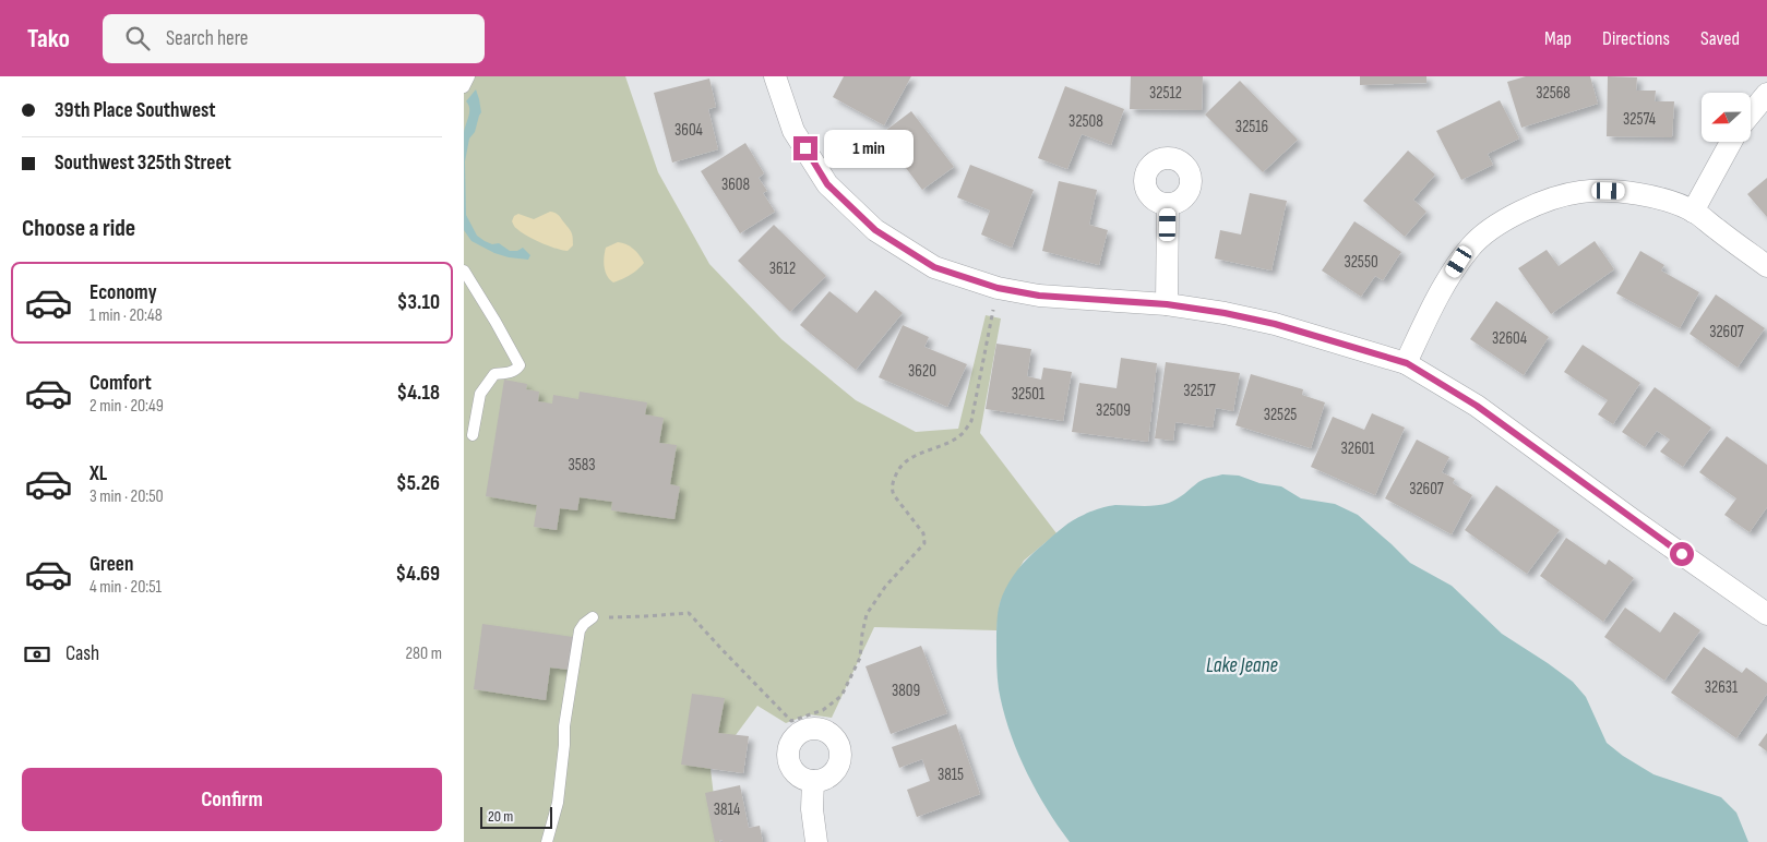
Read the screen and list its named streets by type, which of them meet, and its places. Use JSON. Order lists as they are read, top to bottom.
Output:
{
  "water": ["Lake Jeane"],
  "house_numbers": [
    "32512",
    "32568",
    "32574",
    "32508",
    "32516",
    "3604",
    "3608",
    "32550",
    "3612",
    "32607",
    "32604",
    "3620",
    "32517",
    "32501",
    "32509",
    "32525",
    "32601",
    "3583",
    "32607",
    "32631",
    "3809",
    "3815",
    "3814"
  ],
  "scale_bar": "20 m",
  "north": "left",
  "page": {
    "header": "Tako",
    "search": "Search here",
    "nav": ["Map", "Directions", "Saved"],
    "banner": ["39th Place Southwest", "Southwest 325th Street"],
    "bubble": "1 min",
    "heading": "Choose a ride",
    "list": [
      {
        "name": "Economy",
        "note": "1 min · 20:48",
        "value": "$3.10"
      },
      {
        "name": "Comfort",
        "note": "2 min · 20:49",
        "value": "$4.18"
      },
      {
        "name": "XL",
        "note": "3 min · 20:50",
        "value": "$5.26"
      },
      {
        "name": "Green",
        "note": "4 min · 20:51",
        "value": "$4.69"
      }
    ],
    "pay": ["Cash", "280 m"],
    "buttons": "Confirm",
    "scale": "20 m"
  }
}
